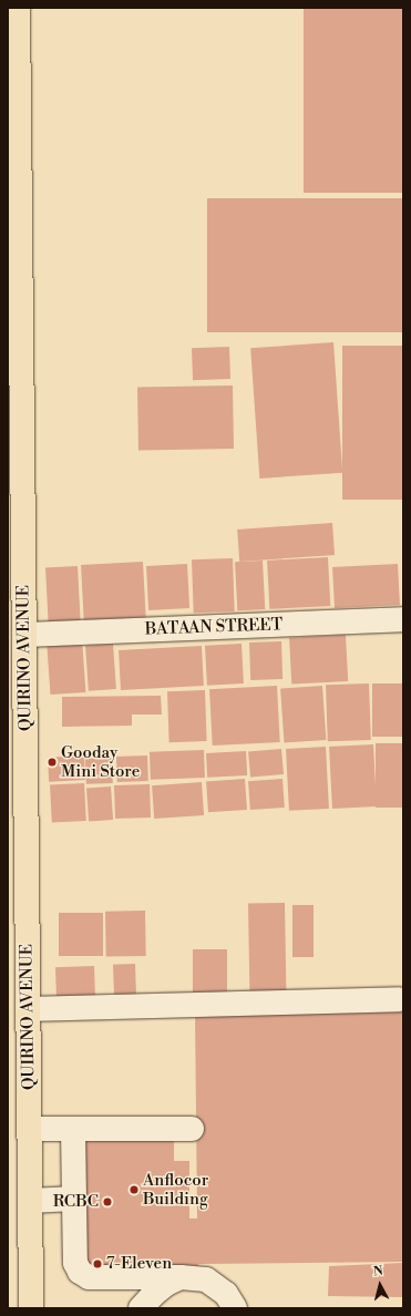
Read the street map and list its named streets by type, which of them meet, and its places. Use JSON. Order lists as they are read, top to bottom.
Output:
{
  "streets": {
    "main road": ["QUIRINO AVENUE"],
    "street": ["BATAAN STREET"]
  },
  "crossings": [
    ["BATAAN STREET", "QUIRINO AVENUE"]
  ],
  "places": [
    "Gooday Mini Store",
    "Anflocor Building",
    "RCBC",
    "7-Eleven"
  ],
  "north": "top"
}
